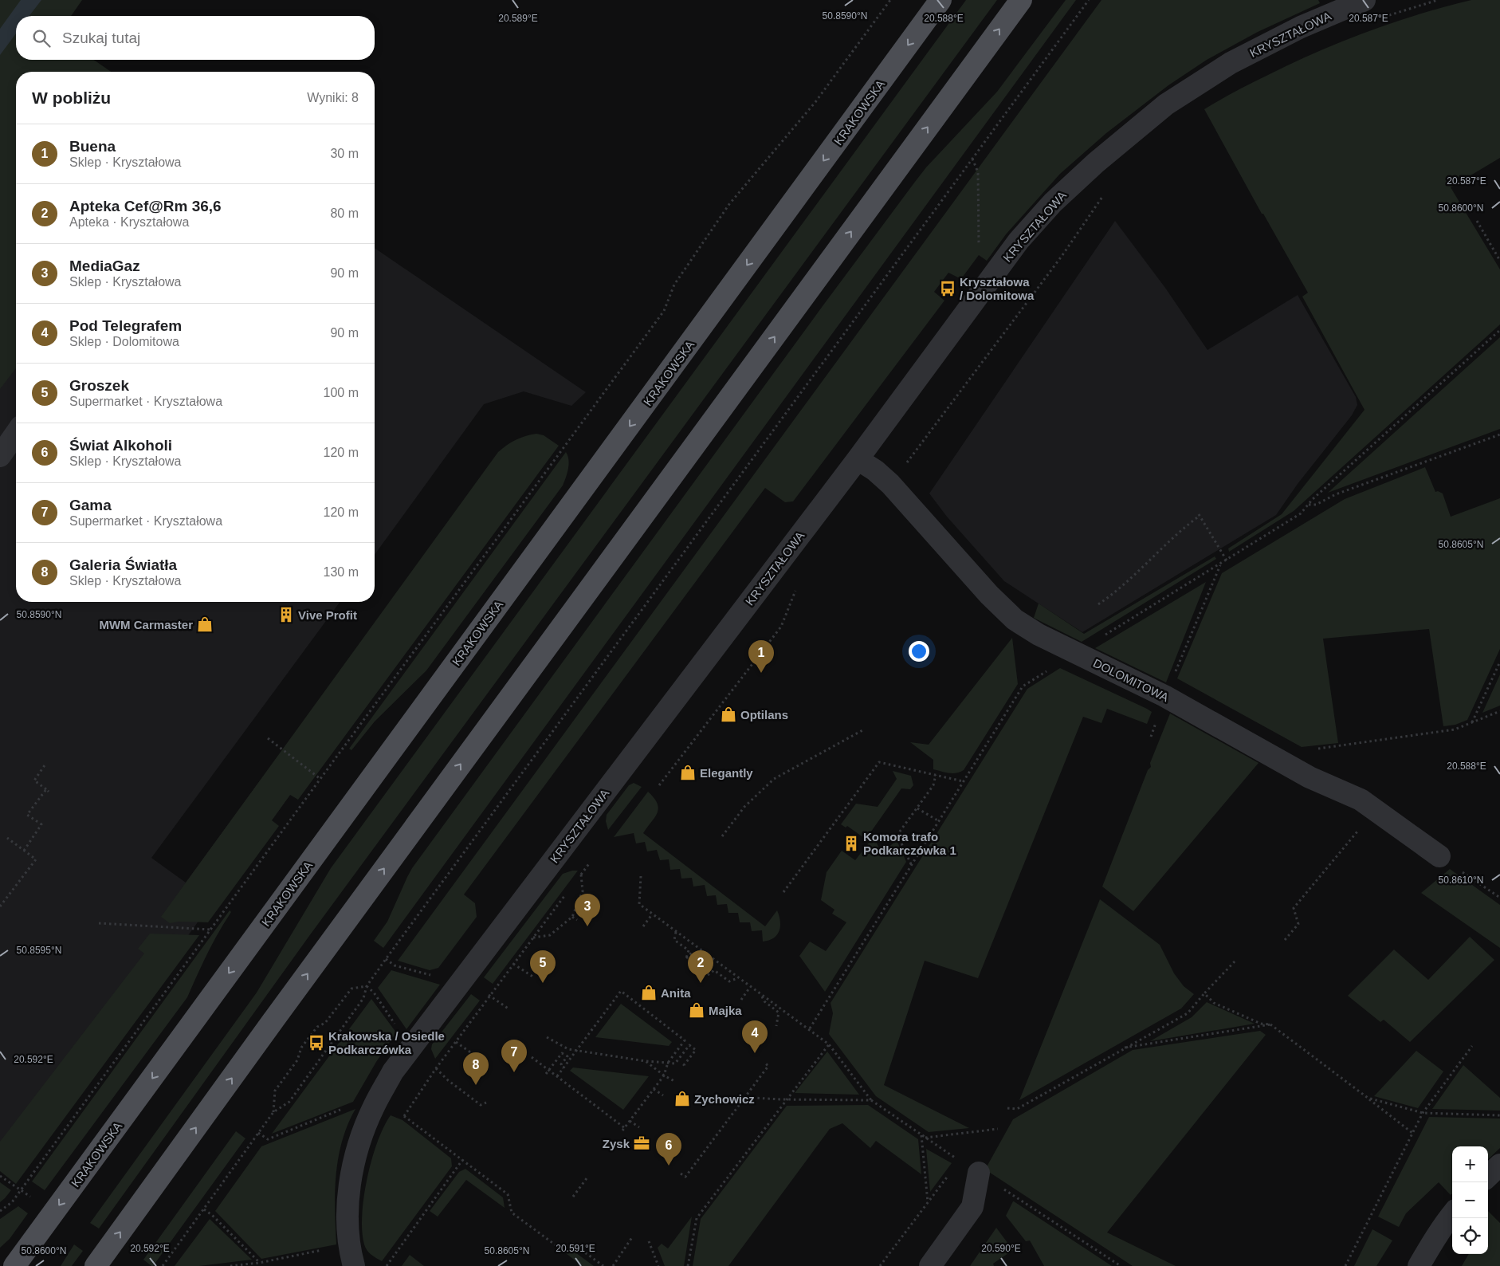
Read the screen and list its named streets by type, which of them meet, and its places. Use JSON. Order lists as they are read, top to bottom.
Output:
{
  "streets": {
    "main road": ["KRAKOWSKA"],
    "street": ["KRYSZTAŁOWA", "DOLOMITOWA"]
  },
  "crossings": [
    ["KRYSZTAŁOWA", "DOLOMITOWA"]
  ],
  "places": {
    "bus stop": ["Kryształowa / Dolomitowa", "Krakowska / Osiedle Podkarczówka"],
    "building": ["Vive Profit", "Komora trafo Podkarczówka 1"],
    "shop": [
      "MWM Carmaster",
      "Optilans",
      "Elegantly",
      "Anita",
      "Majka",
      "Zychowicz"
    ],
    "office": ["Zysk"]
  },
  "page": {
    "search": "Szukaj tutaj",
    "heading": ["W pobliżu", "Wyniki: 8"],
    "list": [
      {
        "mark": "1",
        "name": "Buena",
        "note": "Sklep · Kryształowa",
        "value": "30 m"
      },
      {
        "mark": "2",
        "name": "Apteka Cef@Rm 36,6",
        "note": "Apteka · Kryształowa",
        "value": "80 m"
      },
      {
        "mark": "3",
        "name": "MediaGaz",
        "note": "Sklep · Kryształowa",
        "value": "90 m"
      },
      {
        "mark": "4",
        "name": "Pod Telegrafem",
        "note": "Sklep · Dolomitowa",
        "value": "90 m"
      },
      {
        "mark": "5",
        "name": "Groszek",
        "note": "Supermarket · Kryształowa",
        "value": "100 m"
      },
      {
        "mark": "6",
        "name": "Świat Alkoholi",
        "note": "Sklep · Kryształowa",
        "value": "120 m"
      },
      {
        "mark": "7",
        "name": "Gama",
        "note": "Supermarket · Kryształowa",
        "value": "120 m"
      },
      {
        "mark": "8",
        "name": "Galeria Światła",
        "note": "Sklep · Kryształowa",
        "value": "130 m"
      }
    ],
    "pins": [
      "1",
      "3",
      "2",
      "5",
      "4",
      "7",
      "8",
      "6"
    ],
    "map_buttons": ["+", "−"]
  },
  "coordinates": [
    "50.8590°N",
    "20.589°E",
    "20.588°E",
    "20.587°E",
    "50.8600°N",
    "50.8605°N",
    "50.8610°N",
    "50.8595°N",
    "20.592°E",
    "20.591°E",
    "20.590°E"
  ]
}
